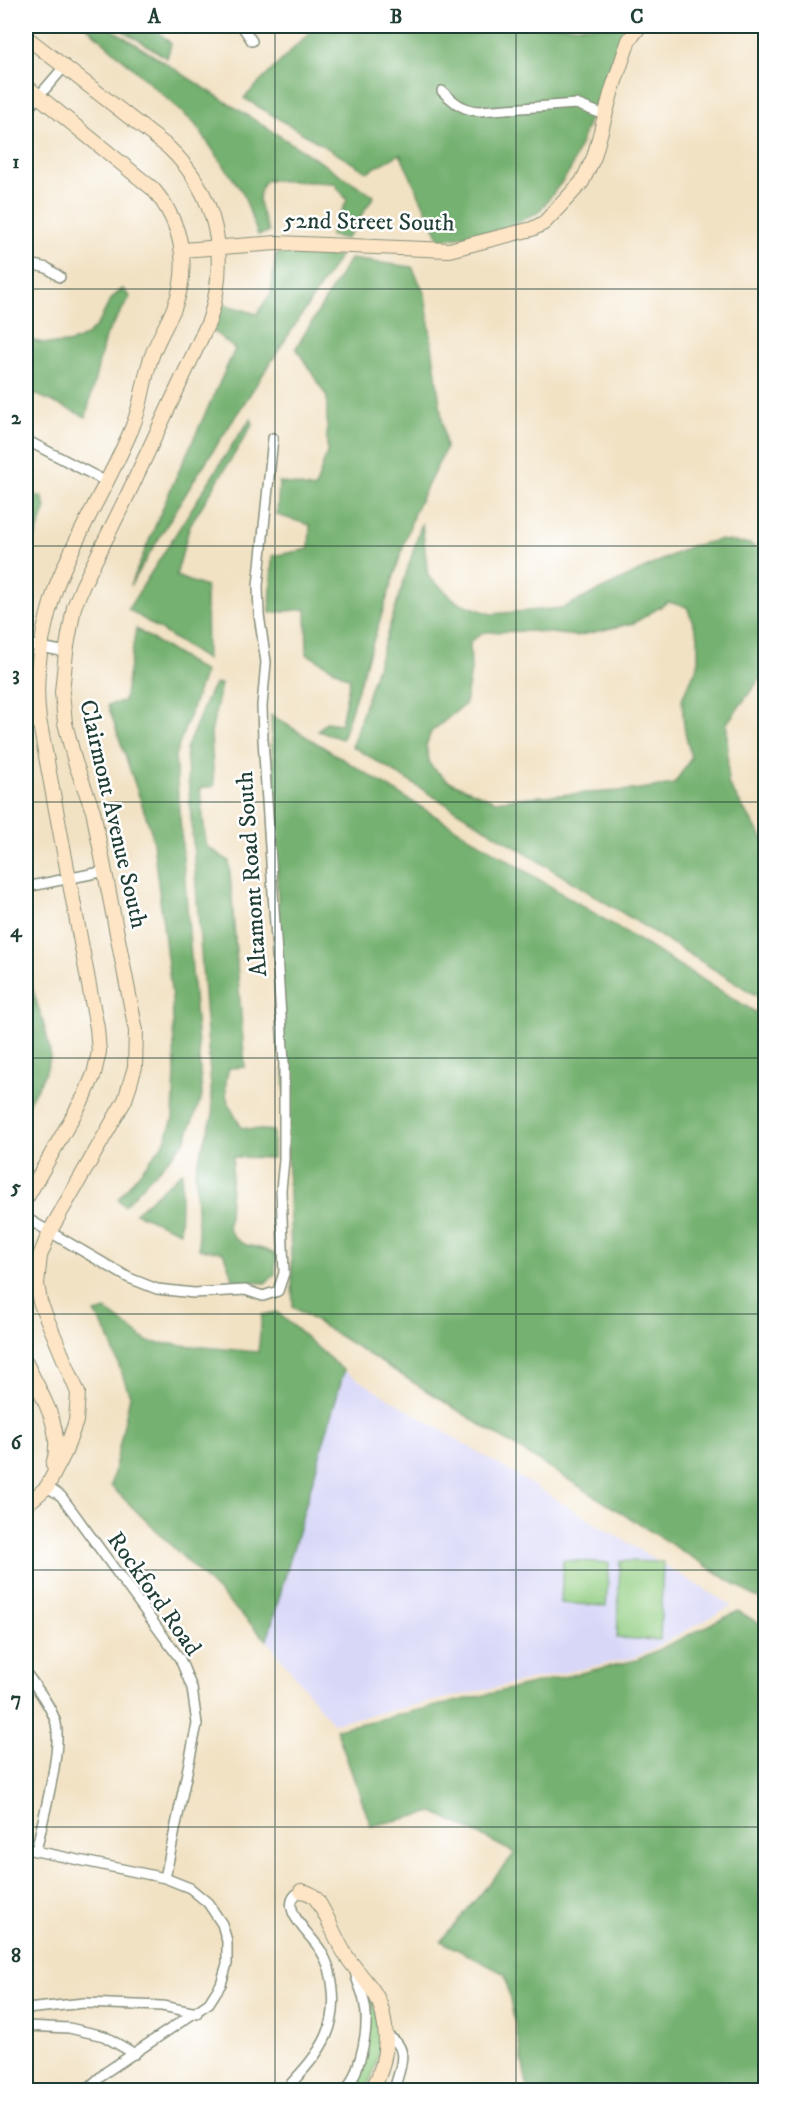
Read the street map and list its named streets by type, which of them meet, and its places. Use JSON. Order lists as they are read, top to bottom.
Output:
{
  "streets": {
    "street": [
      "52nd Street South",
      "Clairmont Avenue South",
      "Altamont Road South",
      "Rockford Road"
    ]
  },
  "crossings": [
    ["52nd Street South", "Clairmont Avenue South"],
    ["Clairmont Avenue South", "Altamont Road South"],
    ["Clairmont Avenue South", "Rockford Road"]
  ],
  "grid": {
    "columns": ["A", "B", "C"],
    "rows": [
      "1",
      "2",
      "3",
      "4",
      "5",
      "6",
      "7",
      "8"
    ]
  }
}
